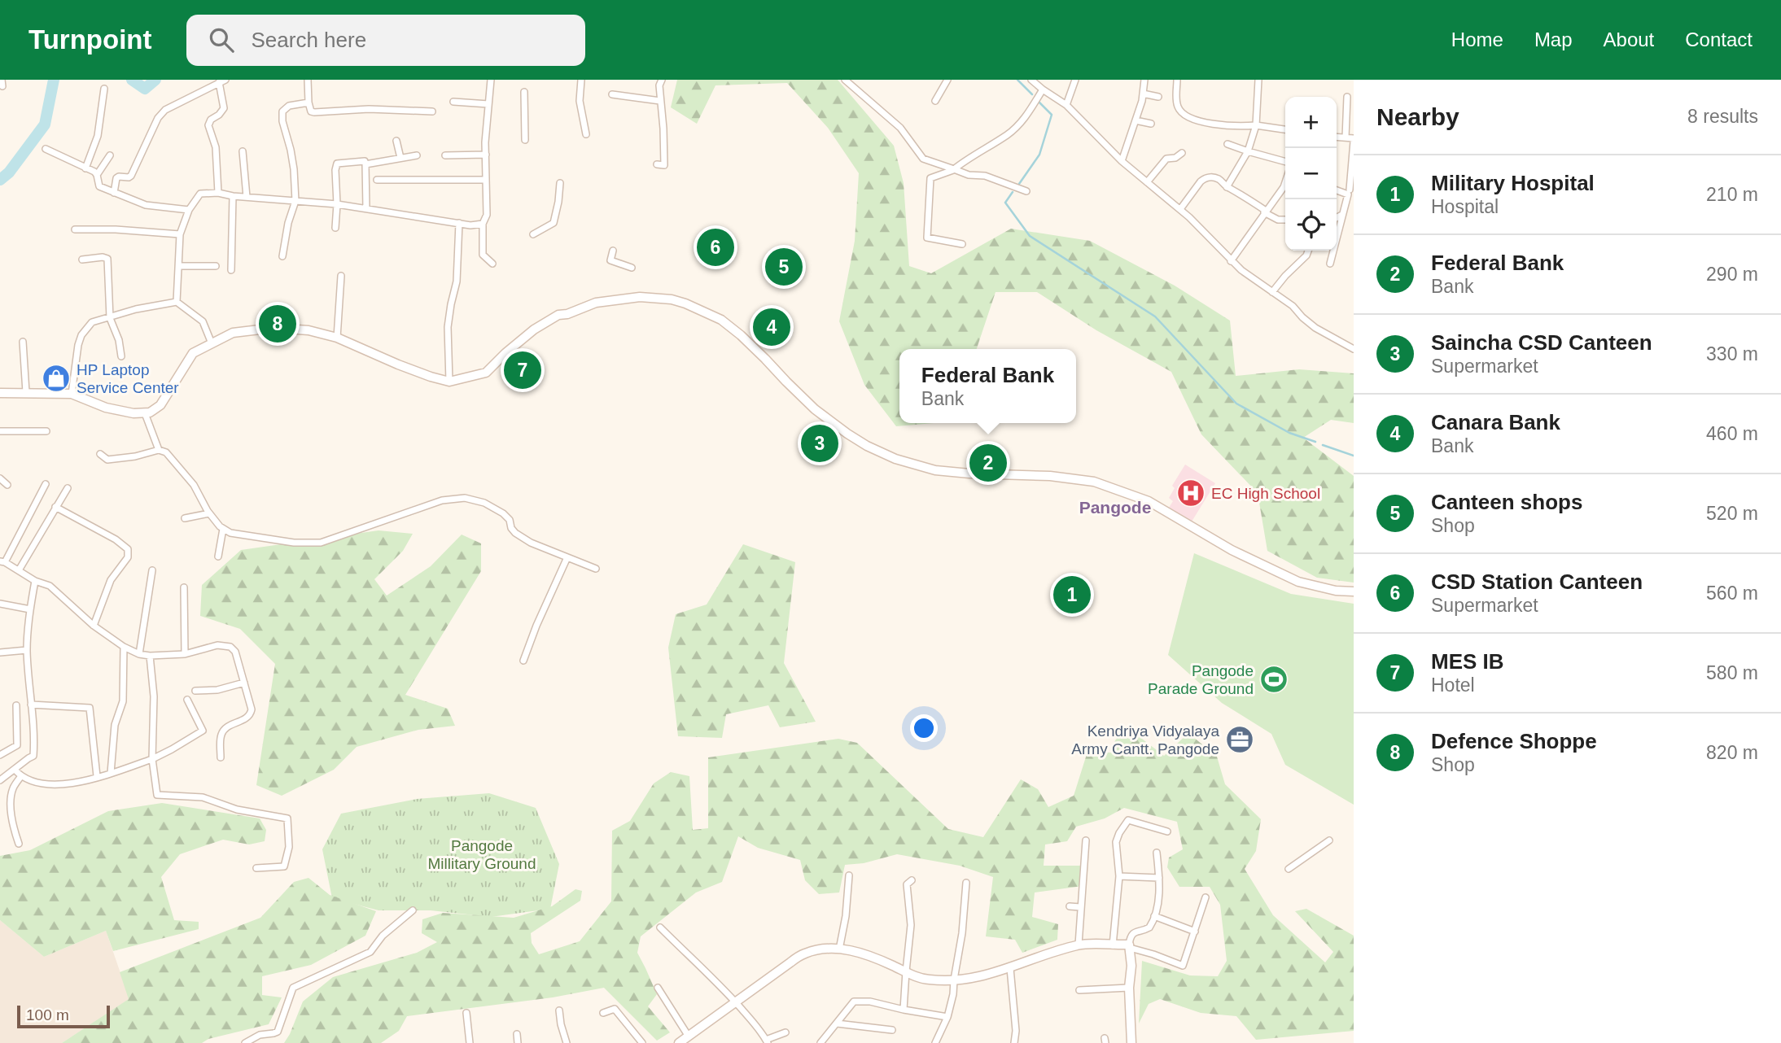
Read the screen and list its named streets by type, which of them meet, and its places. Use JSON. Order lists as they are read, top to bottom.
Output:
{
  "districts": ["Pangode"],
  "parks": ["Pangode Millitary Ground"],
  "places": {
    "shop": ["HP Laptop Service Center"],
    "hospital": ["EC High School"],
    "sports": ["Pangode Parade Ground"],
    "office": ["Kendriya Vidyalaya Army Cantt. Pangode"]
  },
  "scale_bar": "100 m",
  "page": {
    "header": "Turnpoint",
    "search": "Search here",
    "nav": [
      "Home",
      "Map",
      "About",
      "Contact"
    ],
    "heading": ["Nearby", "8 results"],
    "map_buttons": ["+", "−"],
    "list": [
      {
        "mark": "1",
        "name": "Military Hospital",
        "note": "Hospital",
        "value": "210 m"
      },
      {
        "mark": "2",
        "name": "Federal Bank",
        "note": "Bank",
        "value": "290 m"
      },
      {
        "mark": "3",
        "name": "Saincha CSD Canteen",
        "note": "Supermarket",
        "value": "330 m"
      },
      {
        "mark": "4",
        "name": "Canara Bank",
        "note": "Bank",
        "value": "460 m"
      },
      {
        "mark": "5",
        "name": "Canteen shops",
        "note": "Shop",
        "value": "520 m"
      },
      {
        "mark": "6",
        "name": "CSD Station Canteen",
        "note": "Supermarket",
        "value": "560 m"
      },
      {
        "mark": "7",
        "name": "MES IB",
        "note": "Hotel",
        "value": "580 m"
      },
      {
        "mark": "8",
        "name": "Defence Shoppe",
        "note": "Shop",
        "value": "820 m"
      }
    ],
    "pins": [
      "6",
      "5",
      "8",
      "4",
      "7",
      "3",
      "2",
      "1"
    ],
    "popup": ["Federal Bank", "Bank"],
    "scale": "100 m"
  }
}
